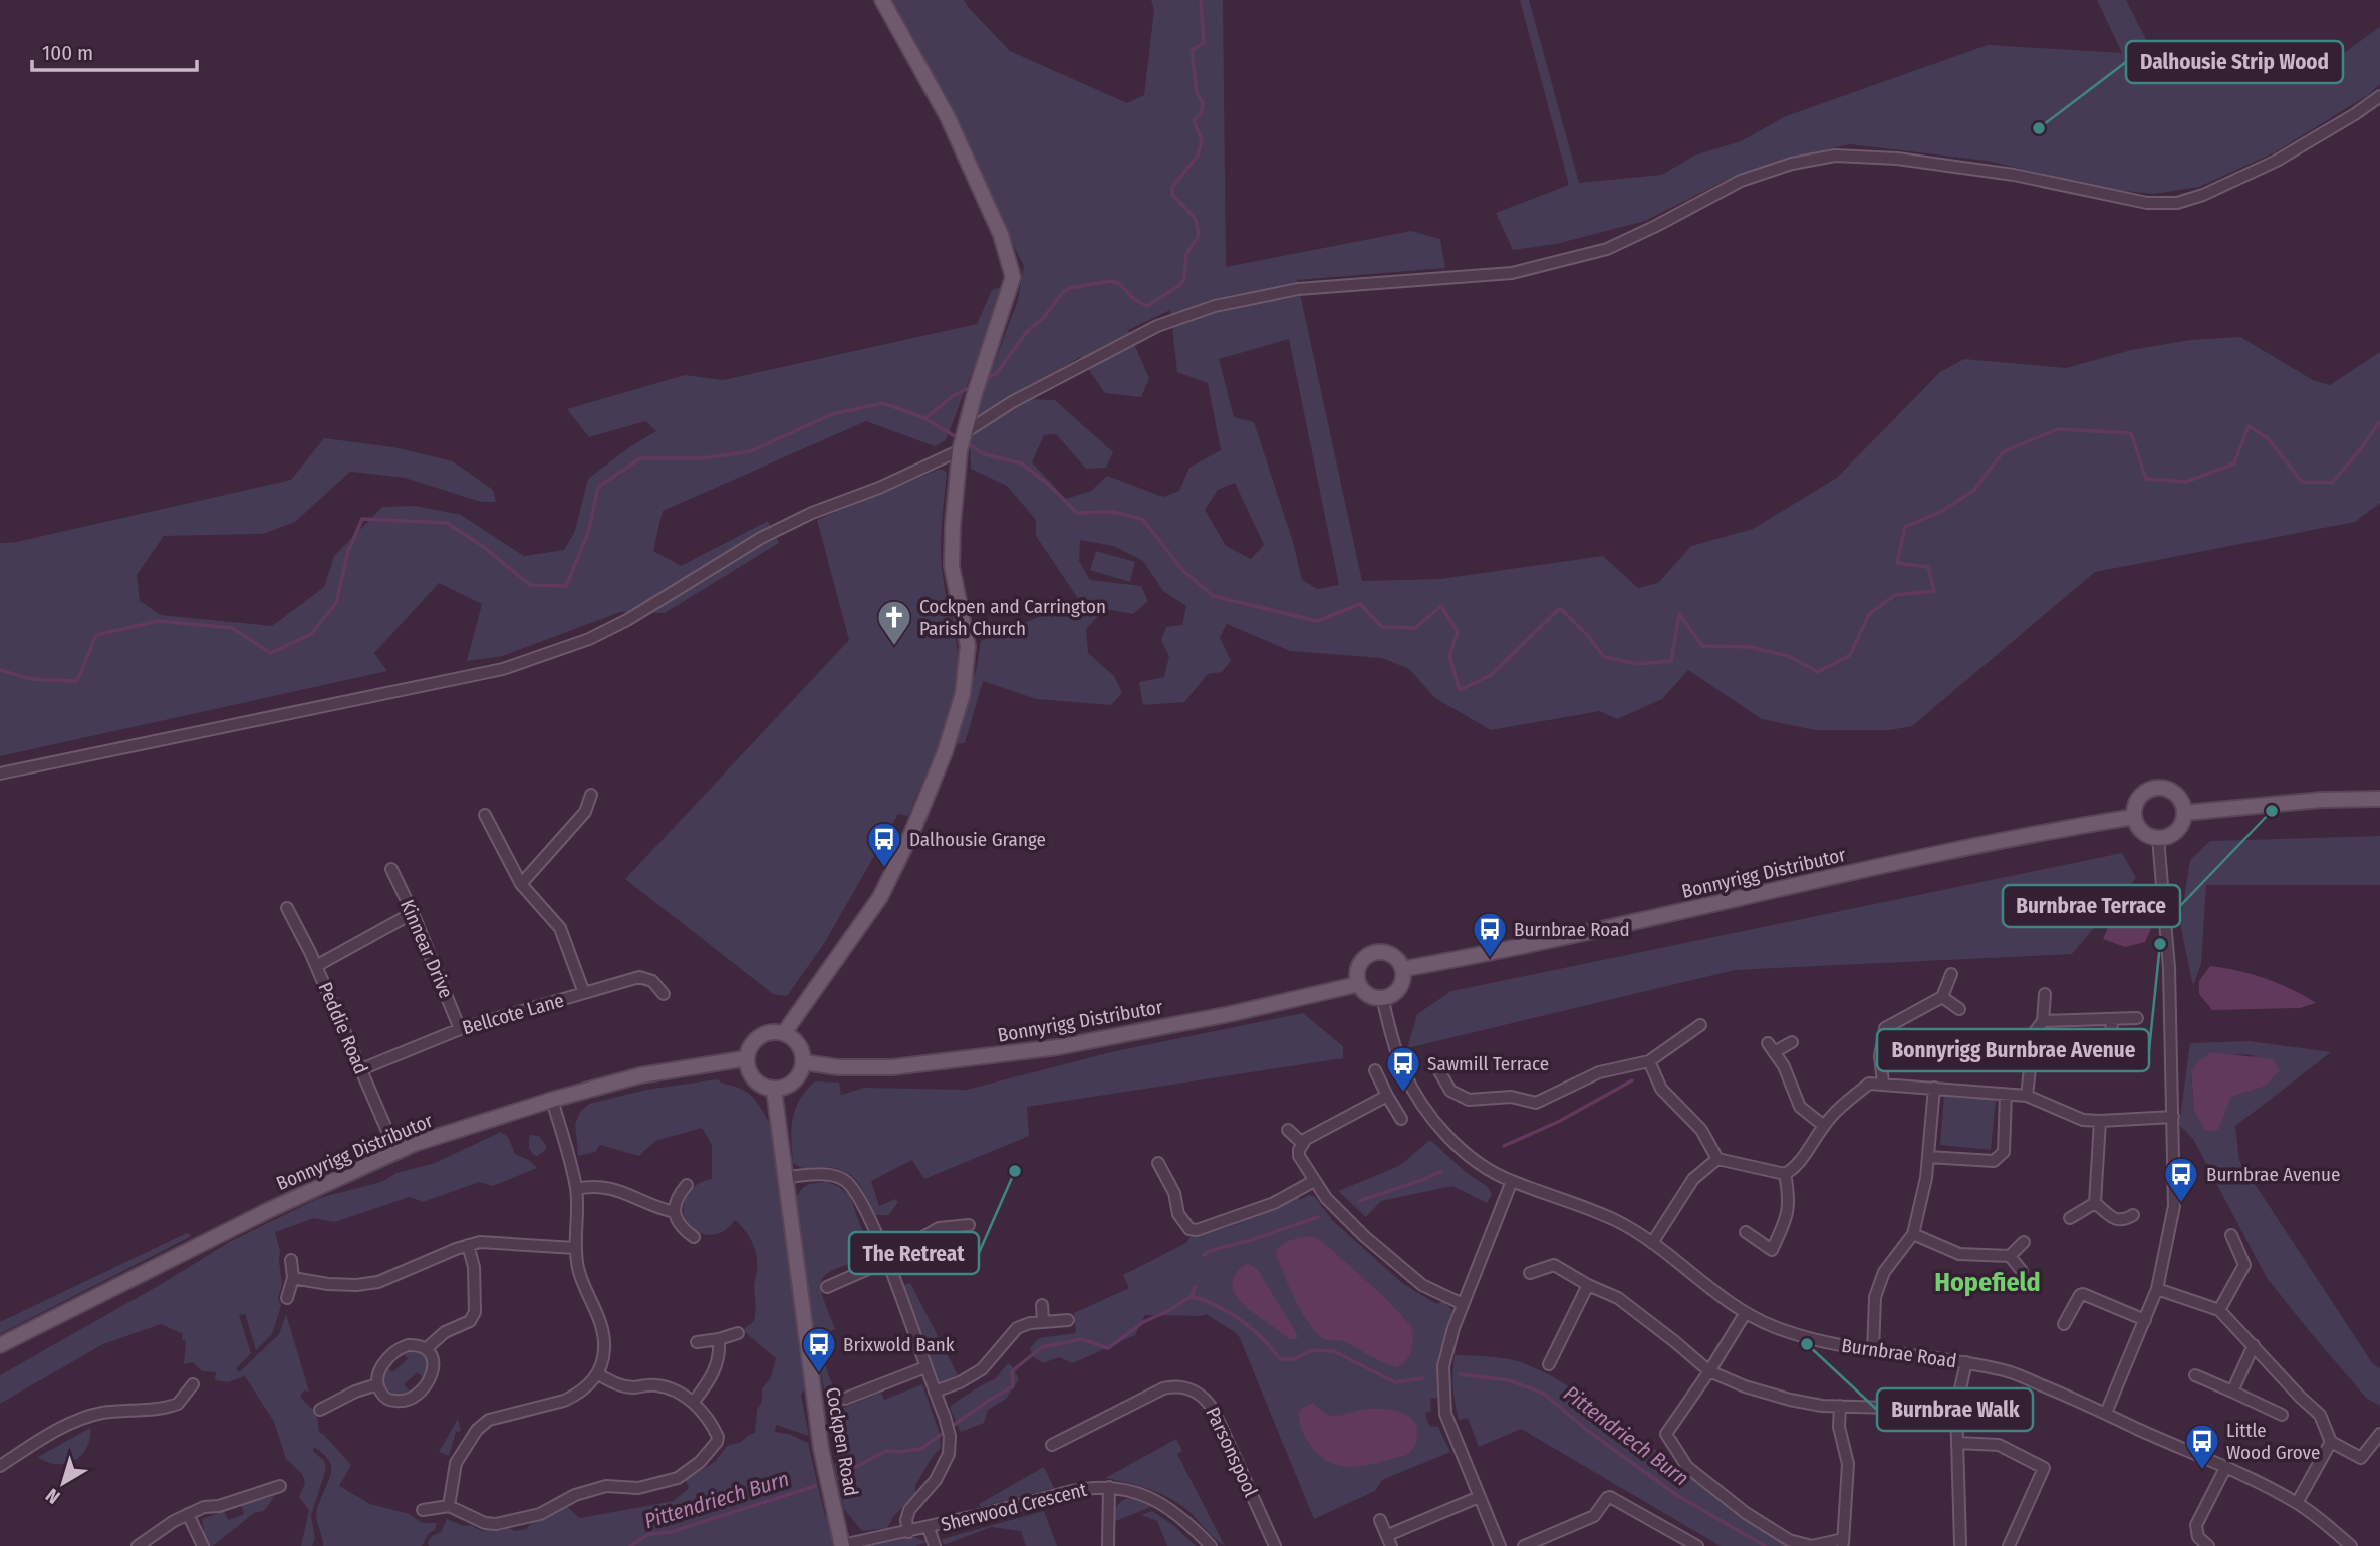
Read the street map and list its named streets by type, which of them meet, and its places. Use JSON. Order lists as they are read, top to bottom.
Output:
{
  "streets": {
    "main road": ["Bonnyrigg Distributor", "Cockpen Road"],
    "street": [
      "Kinnear Drive",
      "Bellcote Lane",
      "Peddie Road",
      "Burnbrae Road",
      "Parsonspool",
      "Sherwood Crescent"
    ]
  },
  "crossings": [
    ["Bonnyrigg Distributor", "Peddie Road"],
    ["Bonnyrigg Distributor", "Burnbrae Road"],
    ["Bonnyrigg Distributor", "Cockpen Road"],
    ["Kinnear Drive", "Bellcote Lane"],
    ["Bellcote Lane", "Peddie Road"],
    ["Cockpen Road", "Sherwood Crescent"]
  ],
  "districts": ["Hopefield"],
  "water": ["Pittendriech Burn"],
  "places": {
    "other": [
      "Dalhousie Strip Wood",
      "Burnbrae Terrace",
      "Bonnyrigg Burnbrae Avenue",
      "The Retreat",
      "Burnbrae Walk"
    ],
    "church": ["Cockpen and Carrington Parish Church"],
    "bus stop": [
      "Dalhousie Grange",
      "Burnbrae Road",
      "Sawmill Terrace",
      "Burnbrae Avenue",
      "Brixwold Bank",
      "Little Wood Grove"
    ]
  },
  "scale_bar": "100 m",
  "north": "bottom left"
}
